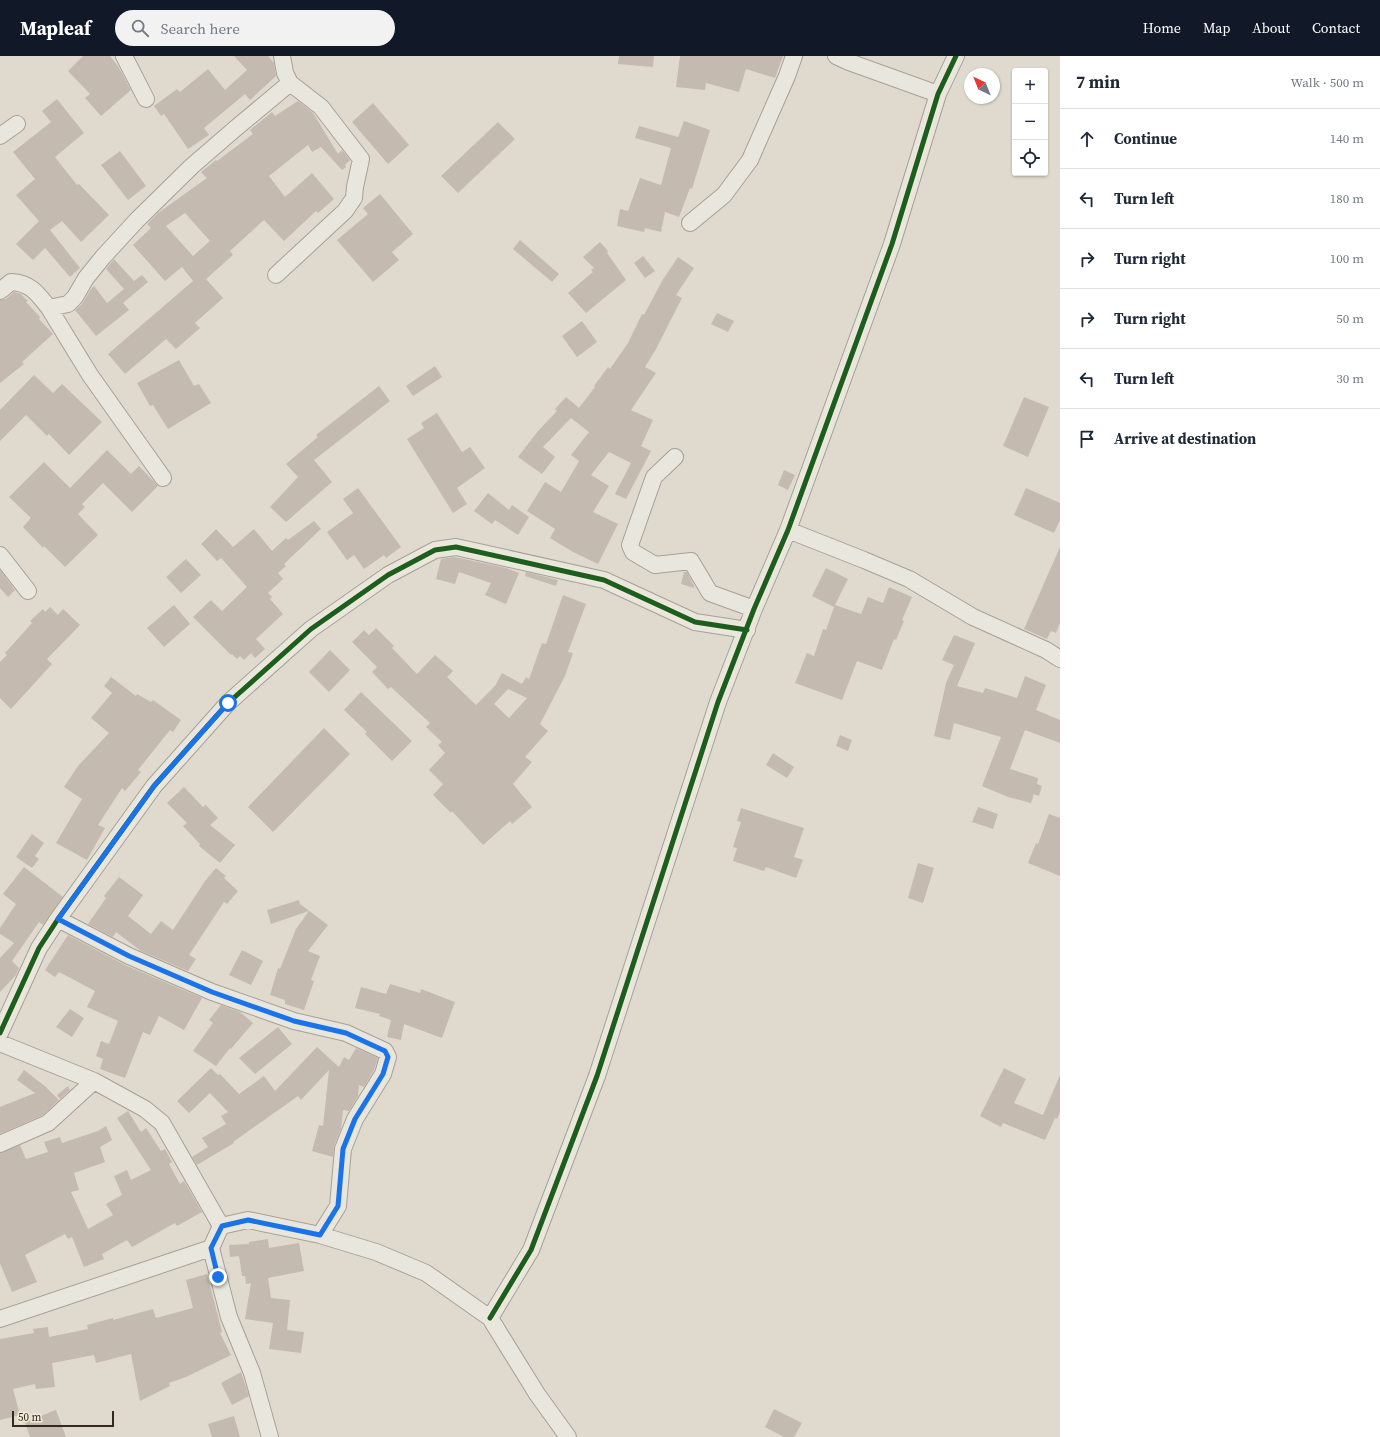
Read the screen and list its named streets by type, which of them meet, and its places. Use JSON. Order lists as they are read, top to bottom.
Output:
{
  "scale_bar": "50 m",
  "north": "top left",
  "page": {
    "header": "Mapleaf",
    "search": "Search here",
    "nav": [
      "Home",
      "Map",
      "About",
      "Contact"
    ],
    "heading": ["7 min", "Walk · 500 m"],
    "map_buttons": ["+", "−"],
    "list": [
      ["Continue", "140 m"],
      ["Turn left", "180 m"],
      ["Turn right", "100 m"],
      ["Turn right", "50 m"],
      ["Turn left", "30 m"],
      "Arrive at destination"
    ],
    "scale": "50 m"
  }
}
